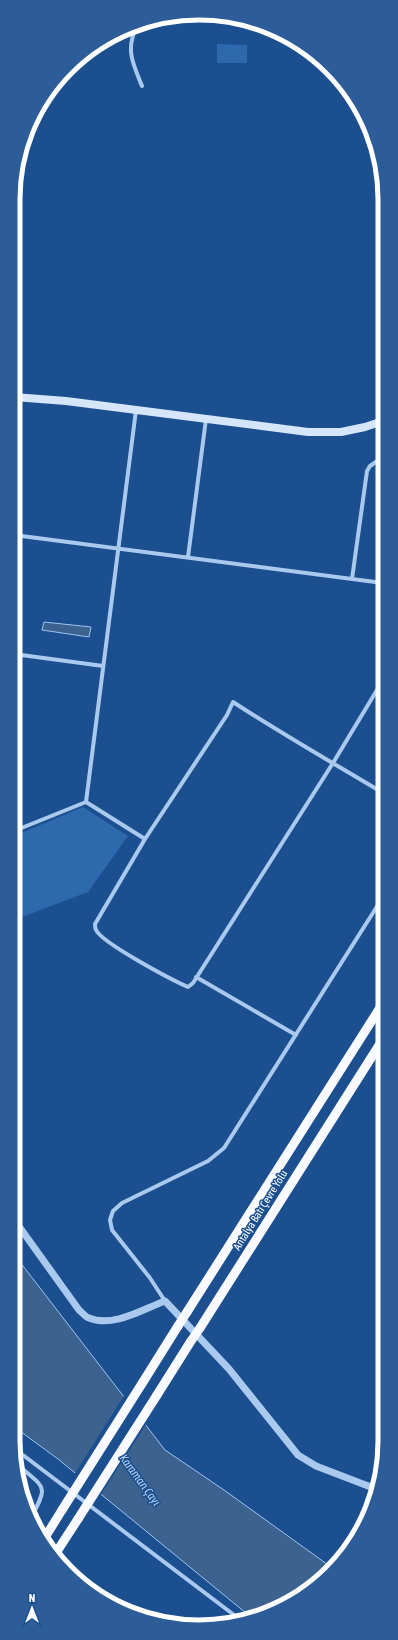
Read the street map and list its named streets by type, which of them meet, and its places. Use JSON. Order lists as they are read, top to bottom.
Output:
{
  "streets": {
    "highway": ["Antalya Batı Çevre Yolu"]
  },
  "water": ["Karaman Çayı"],
  "north": "top"
}
